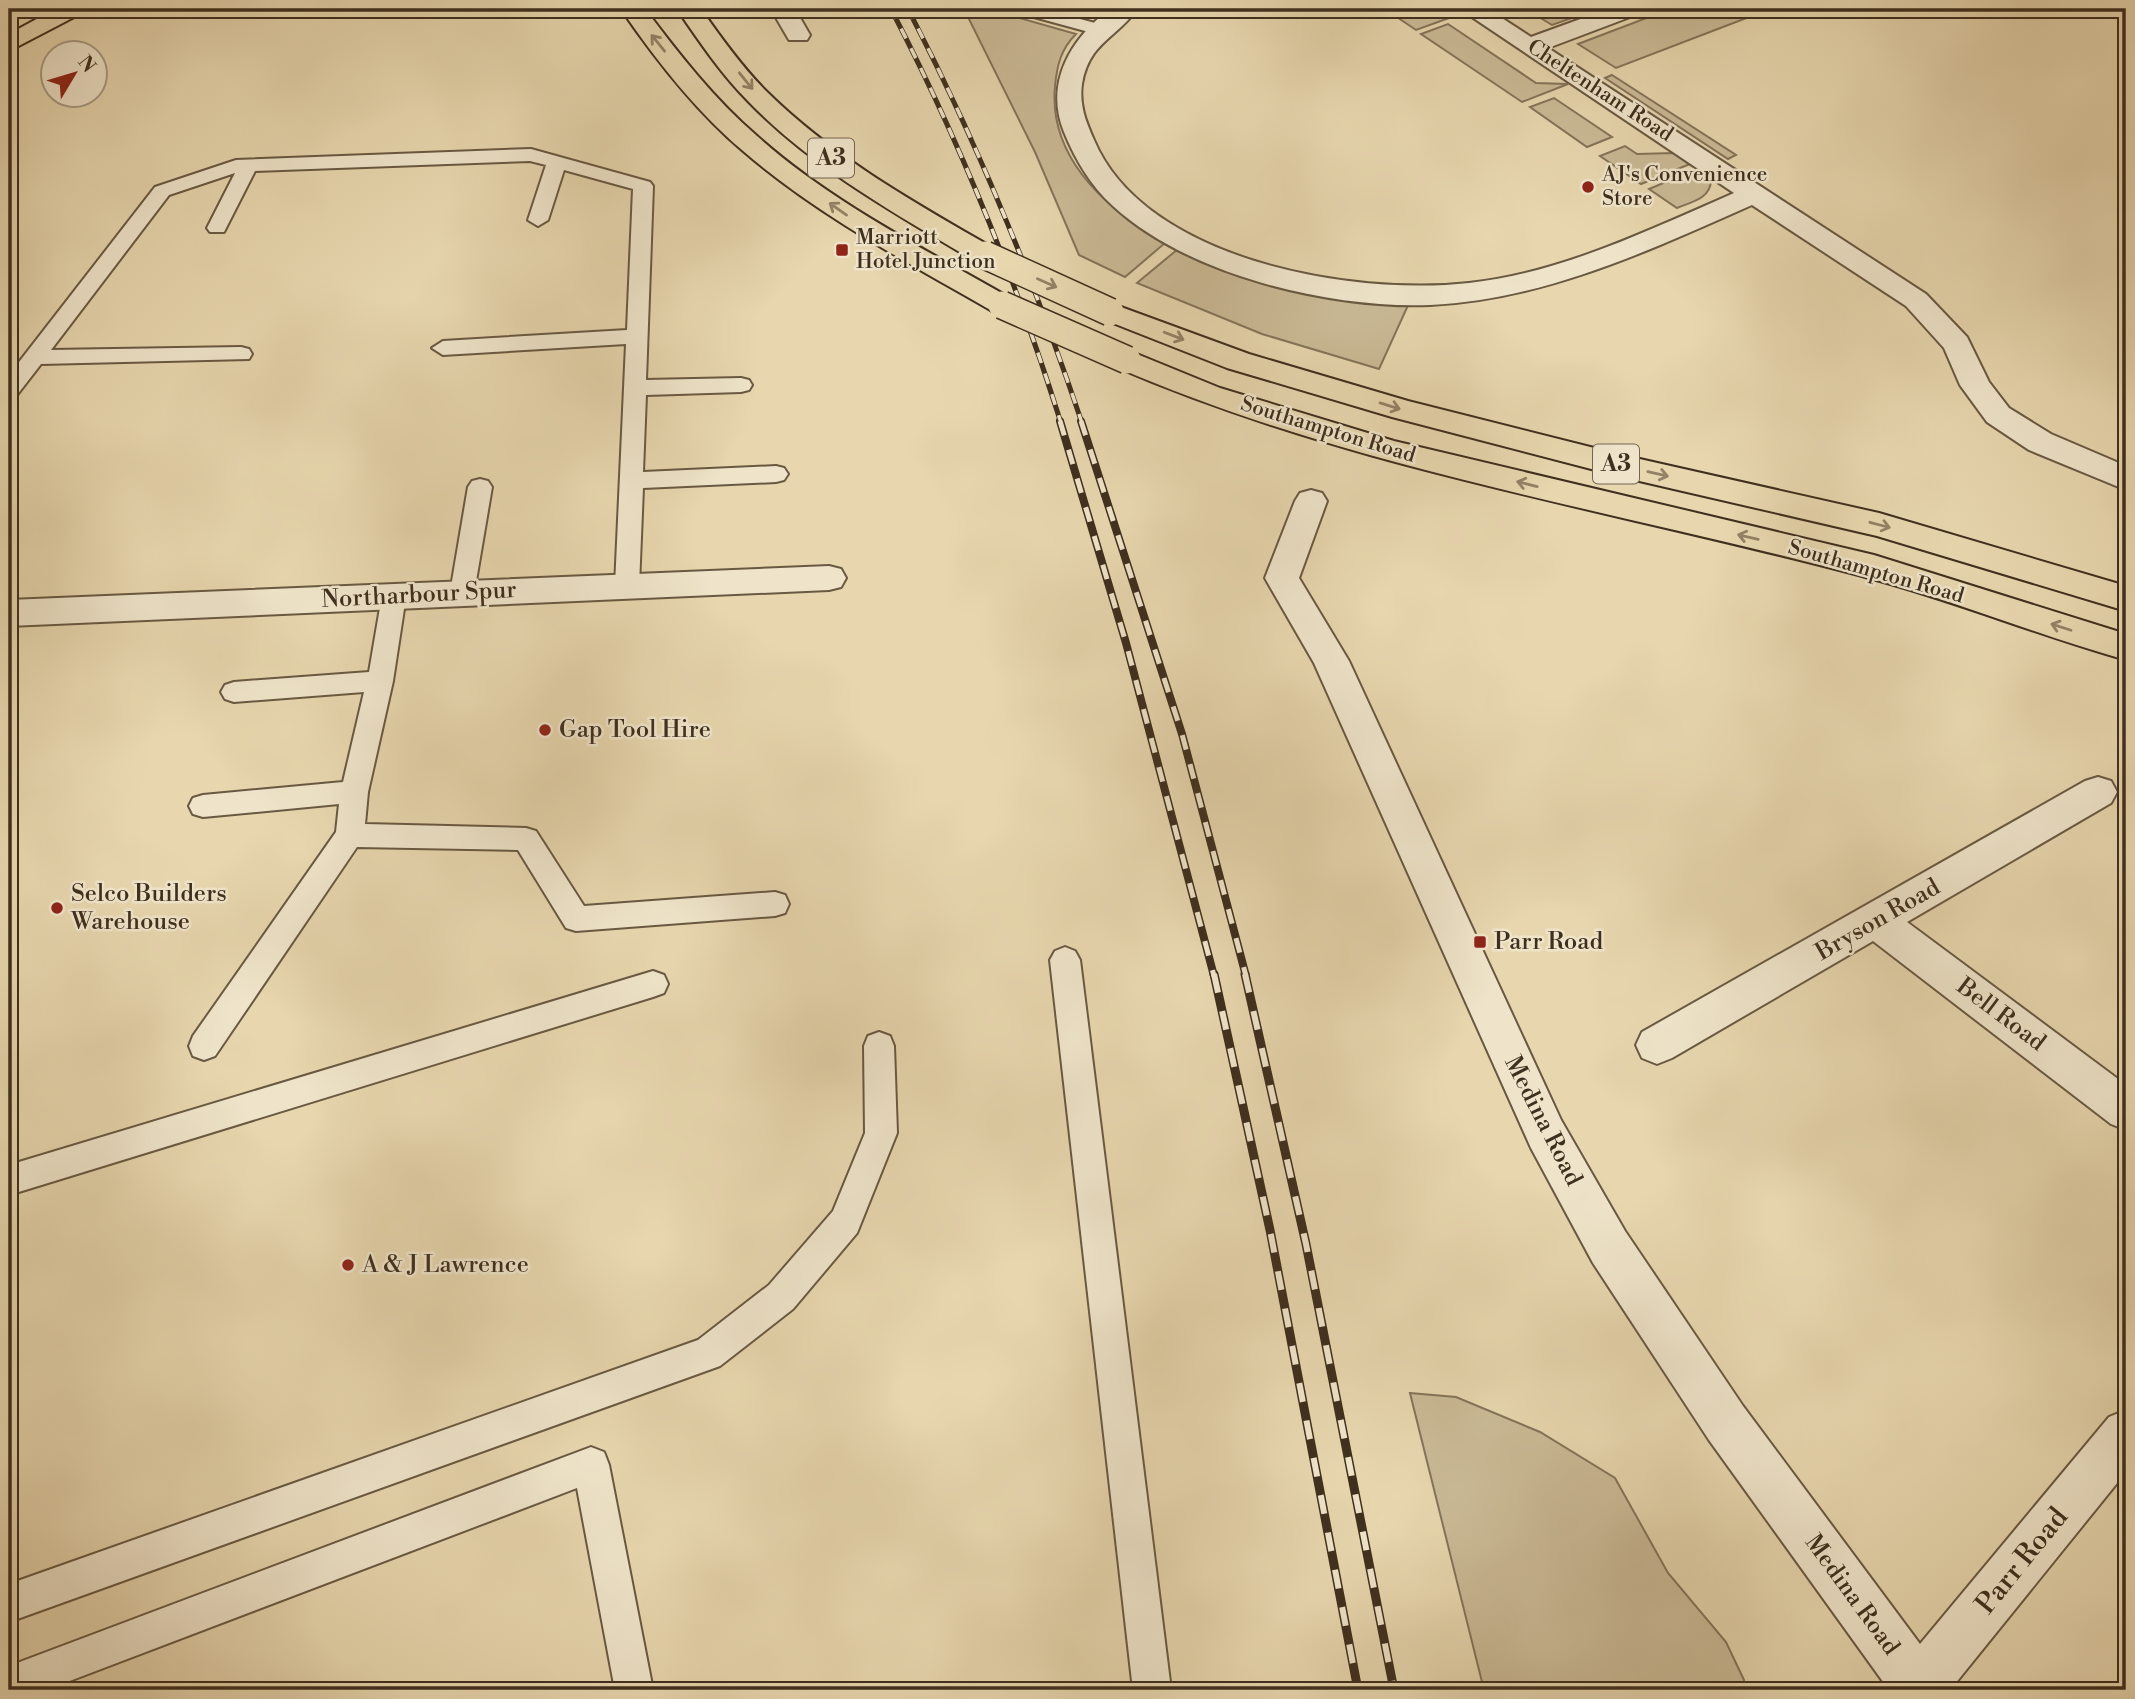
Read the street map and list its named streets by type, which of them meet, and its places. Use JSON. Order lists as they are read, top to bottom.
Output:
{
  "streets": {
    "main road": ["A3", "Southampton Road"],
    "street": [
      "Cheltenham Road",
      "Northarbour Spur",
      "Bryson Road",
      "Bell Road",
      "Medina Road",
      "Parr Road"
    ]
  },
  "crossings": [
    ["Bryson Road", "Bell Road"],
    ["Medina Road", "Parr Road"]
  ],
  "places": {
    "other": [
      "AJ's Convenience Store",
      "Gap Tool Hire",
      "Selco Builders Warehouse",
      "A & J Lawrence"
    ],
    "transit": ["Marriott Hotel Junction", "Parr Road"]
  },
  "north": "top right"
}
